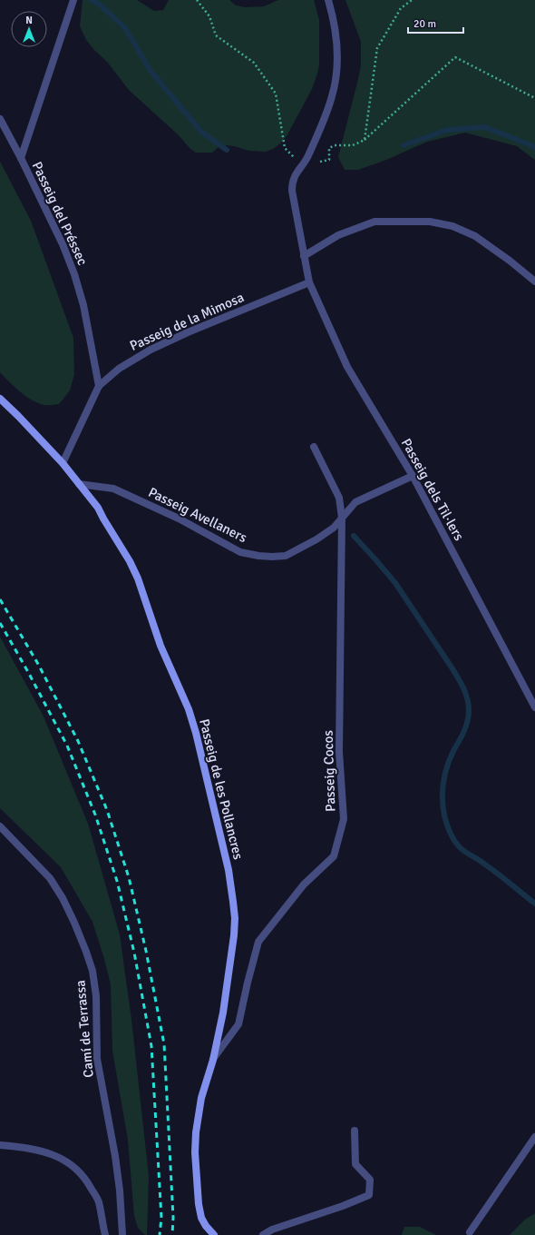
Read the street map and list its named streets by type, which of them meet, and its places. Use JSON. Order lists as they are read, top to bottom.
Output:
{
  "streets": {
    "street": [
      "Passeig del Préssec",
      "Passeig de la Mimosa",
      "Passeig dels Til·lers",
      "Passeig Avellaners",
      "Passeig Cocos",
      "Passeig de les Pollancres",
      "Camí de Terrassa"
    ]
  },
  "crossings": [
    ["Passeig del Préssec", "Passeig de la Mimosa"],
    ["Passeig de la Mimosa", "Passeig dels Til·lers"],
    ["Passeig de la Mimosa", "Passeig de les Pollancres"],
    ["Passeig dels Til·lers", "Passeig Avellaners"],
    ["Passeig Avellaners", "Passeig Cocos"],
    ["Passeig Avellaners", "Passeig de les Pollancres"],
    ["Passeig Cocos", "Passeig de les Pollancres"]
  ],
  "scale_bar": "20 m",
  "north": "top"
}
